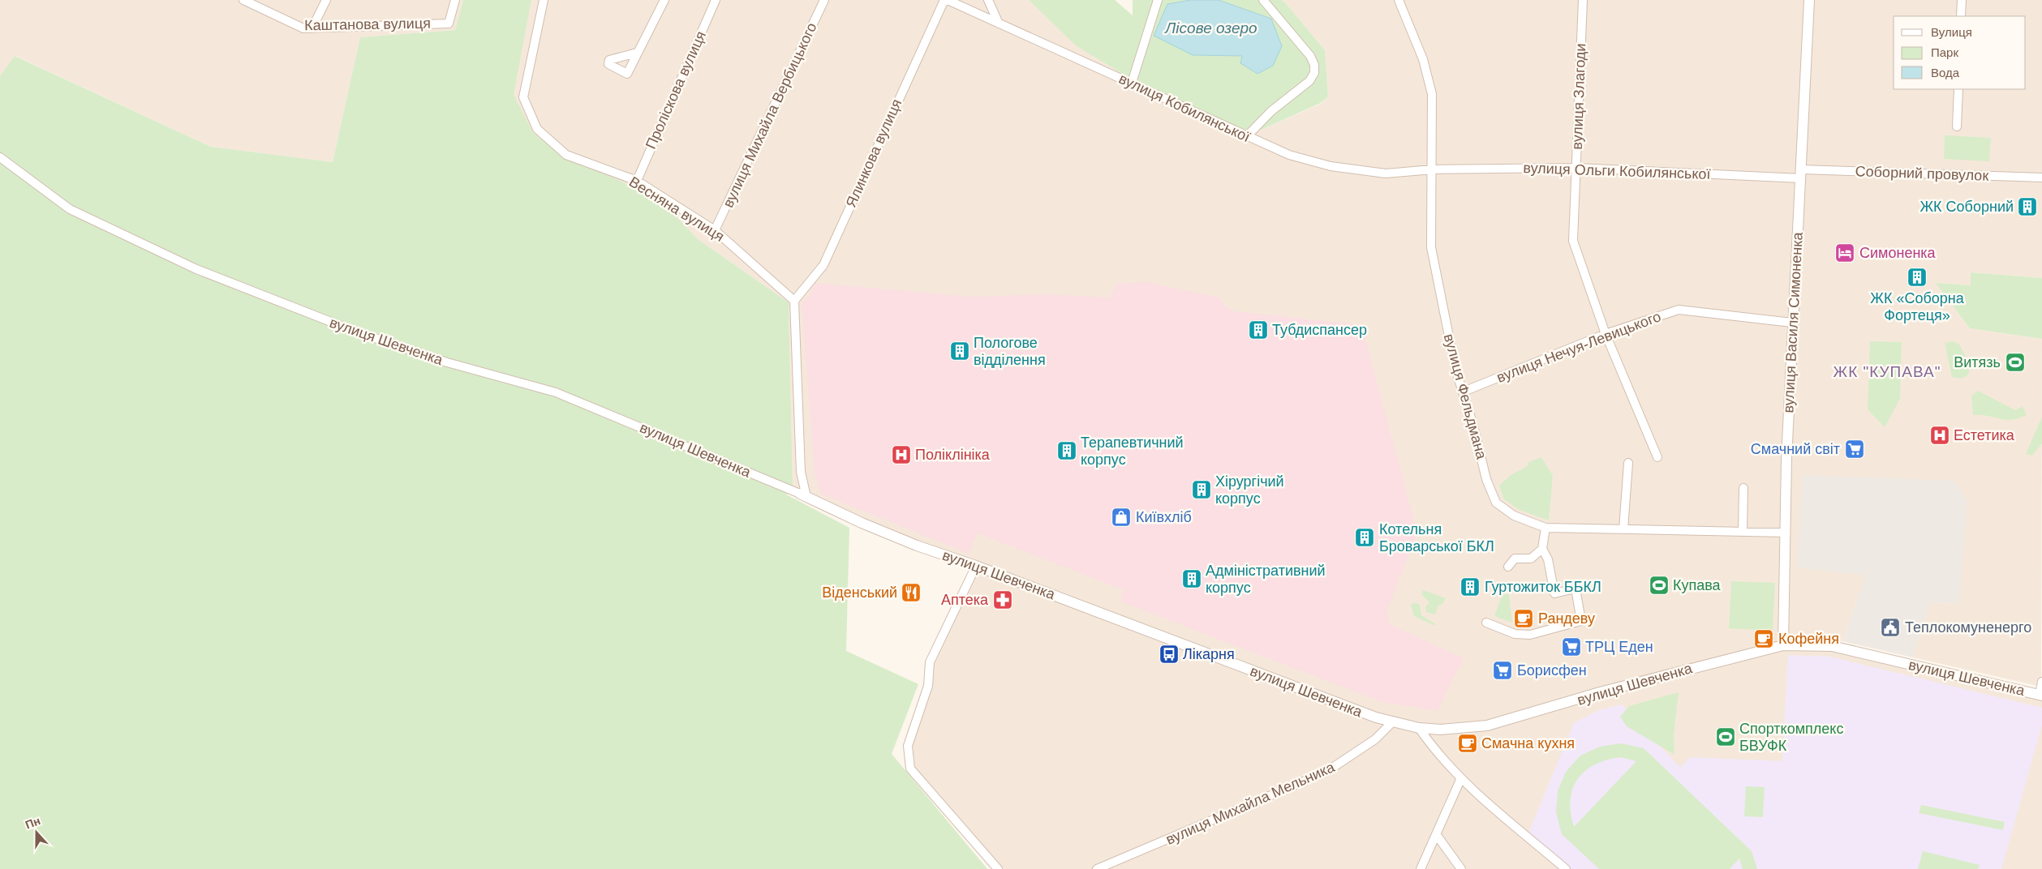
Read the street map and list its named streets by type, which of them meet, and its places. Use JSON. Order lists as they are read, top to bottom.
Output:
{
  "streets": {
    "street": [
      "Каштанова вулиця",
      "Проліскова вулиця",
      "вулиця Злагоди",
      "вулиця Кобилянської",
      "вулиця Михайла Вербицького",
      "Ялинкова вулиця",
      "вулиця Ольги Кобилянської",
      "Соборний провулок",
      "Весняна вулиця",
      "вулиця Василя Симоненка",
      "вулиця Шевченка",
      "вулиця Нечуя-Левицького",
      "вулиця Фельдмана",
      "вулиця Михайла Мельника"
    ]
  },
  "crossings": [
    ["Проліскова вулиця", "Весняна вулиця"],
    ["вулиця Злагоди", "вулиця Ольги Кобилянської"],
    ["вулиця Злагоди", "вулиця Нечуя-Левицького"],
    ["вулиця Кобилянської", "вулиця Ольги Кобилянської"],
    ["вулиця Кобилянської", "вулиця Фельдмана"],
    ["вулиця Михайла Вербицького", "Весняна вулиця"],
    ["Ялинкова вулиця", "Весняна вулиця"],
    ["вулиця Ольги Кобилянської", "Соборний провулок"],
    ["вулиця Ольги Кобилянської", "вулиця Василя Симоненка"],
    ["вулиця Ольги Кобилянської", "вулиця Фельдмана"],
    ["Соборний провулок", "вулиця Василя Симоненка"],
    ["вулиця Василя Симоненка", "вулиця Шевченка"],
    ["вулиця Василя Симоненка", "вулиця Нечуя-Левицького"],
    ["вулиця Василя Симоненка", "вулиця Фельдмана"],
    ["вулиця Шевченка", "вулиця Михайла Мельника"],
    ["вулиця Нечуя-Левицького", "вулиця Фельдмана"]
  ],
  "districts": ["ЖК \"КУПАВА\""],
  "water": ["Лісове озеро"],
  "places": {
    "building": [
      "ЖК Соборний",
      "ЖК «Соборна Фортеця»",
      "Тубдиспансер",
      "Пологове відділення",
      "Терапевтичний корпус",
      "Хірургічий корпус",
      "Котельня Броварської БКЛ",
      "Адміністративний корпус",
      "Гуртожиток ББКЛ"
    ],
    "hotel": ["Симоненка"],
    "sports": ["Витязь", "Купава", "Спорткомплекс БВУФК"],
    "hospital": ["Естетика", "Поліклініка"],
    "supermarket": ["Смачний світ", "ТРЦ Еден", "Борисфен"],
    "shop": ["Київхліб"],
    "restaurant": ["Віденський"],
    "pharmacy": ["Аптека"],
    "cafe": ["Рандеву", "Кофейня", "Смачна кухня"],
    "public building": ["Теплокомуненерго"],
    "bus stop": ["Лікарня"]
  },
  "legend": ["Вулиця", "Парк", "Вода"],
  "north": "top"
}
